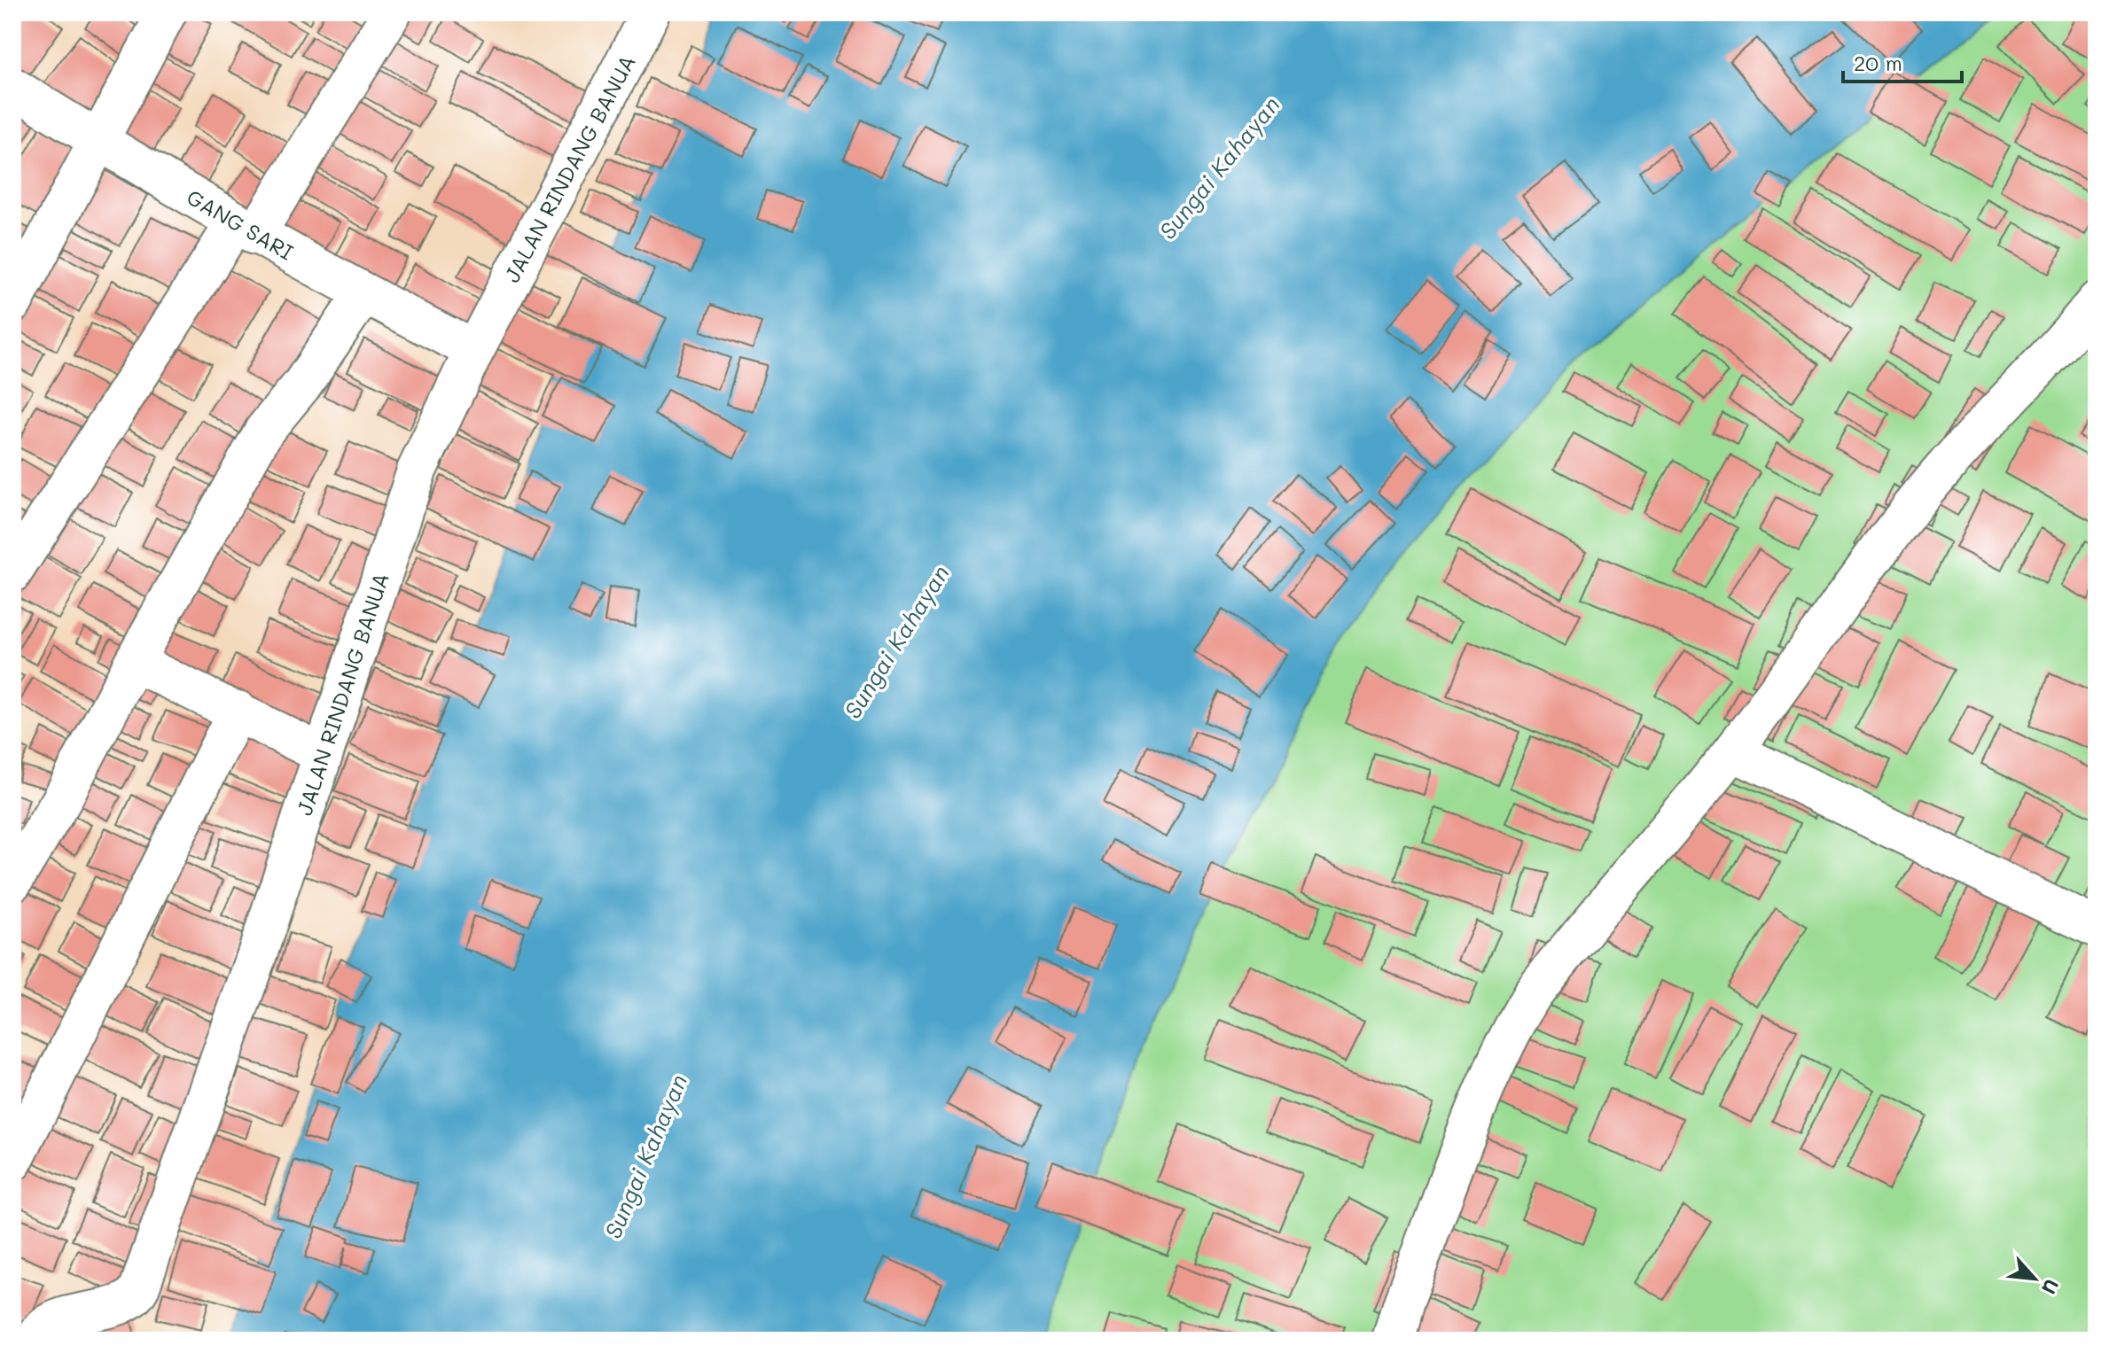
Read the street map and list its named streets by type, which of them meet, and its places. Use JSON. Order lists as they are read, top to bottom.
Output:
{
  "streets": {
    "street": ["JALAN RINDANG BANUA", "GANG SARI"]
  },
  "crossings": [
    ["JALAN RINDANG BANUA", "GANG SARI"]
  ],
  "water": ["Sungai Kahayan"],
  "scale_bar": "20 m",
  "north": "bottom right"
}
